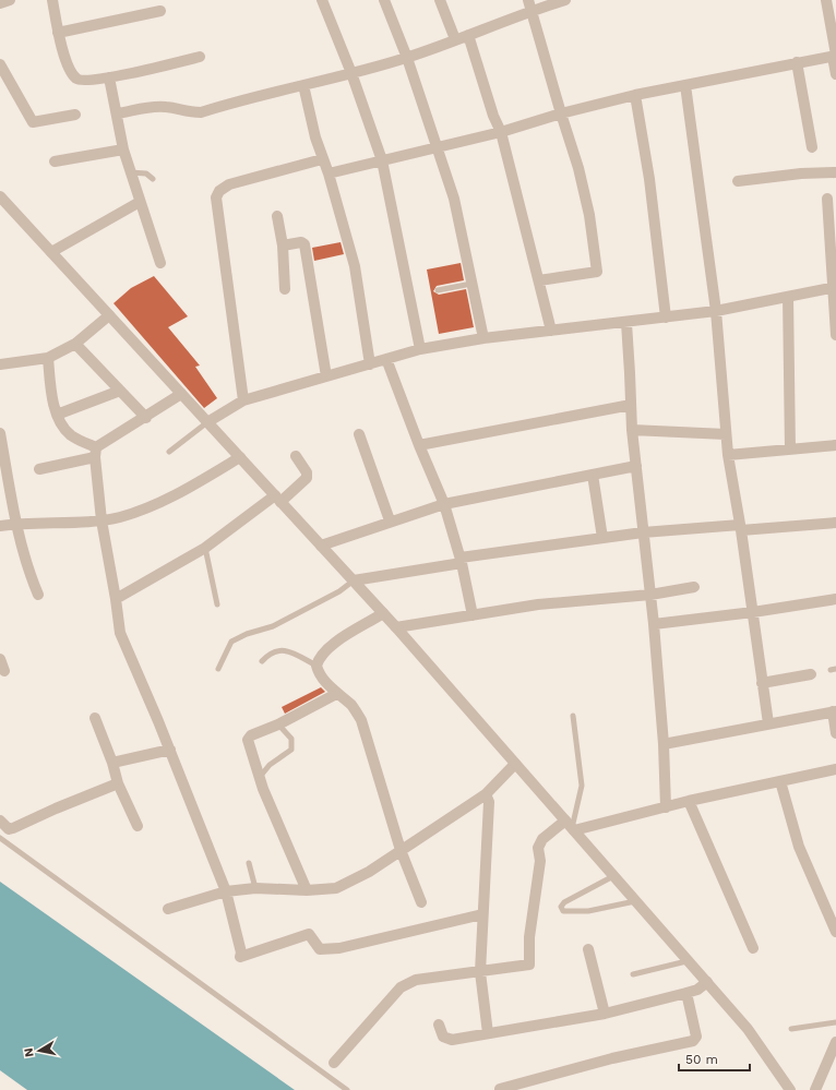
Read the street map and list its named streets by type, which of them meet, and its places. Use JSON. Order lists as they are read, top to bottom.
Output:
{
  "scale_bar": "50 m",
  "north": "left"
}
